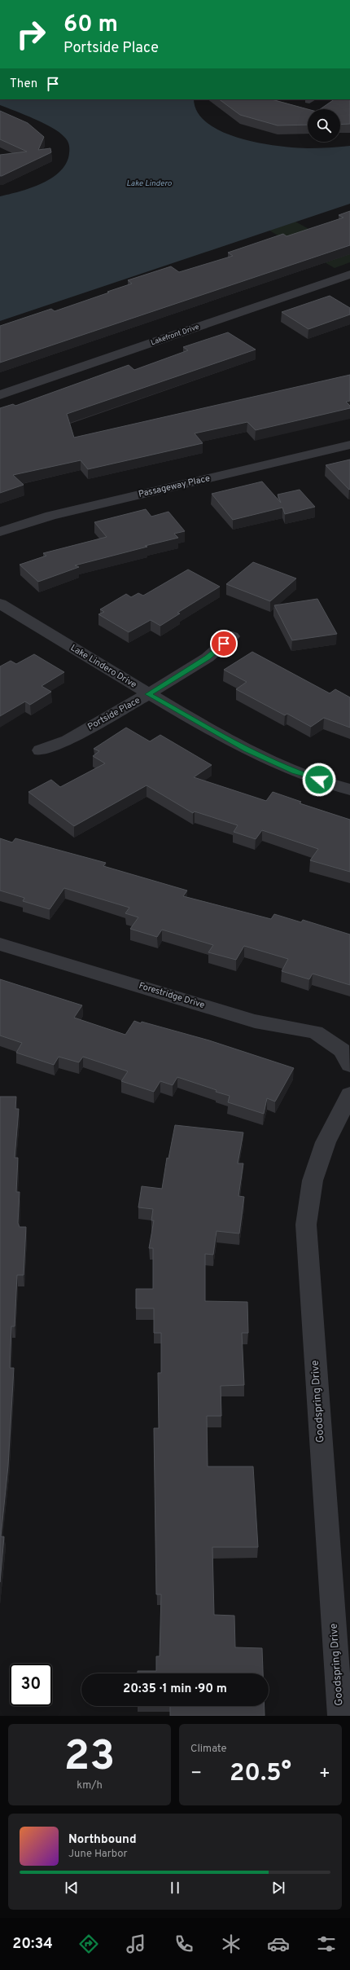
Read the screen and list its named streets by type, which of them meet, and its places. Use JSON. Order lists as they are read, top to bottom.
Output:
{
  "streets": {
    "street": [
      "Lakefront Drive",
      "Passageway Place",
      "Lake Lindero Drive",
      "Portside Place",
      "Forestridge Drive",
      "Goodspring Drive"
    ]
  },
  "crossings": [
    ["Lake Lindero Drive", "Portside Place"]
  ],
  "water": ["Lake Lindero"],
  "page": {
    "turn": ["60 m", "Portside Place"],
    "then": "Then",
    "limit": "30",
    "trip": "20:35 · 1 min · 90 m",
    "tile": [
      ["23", "km/h"],
      "Climate"
    ],
    "heat": ["−", "20.5°", "+"],
    "song": ["Northbound", "June Harbor"],
    "tabs": "20:34"
  }
}
